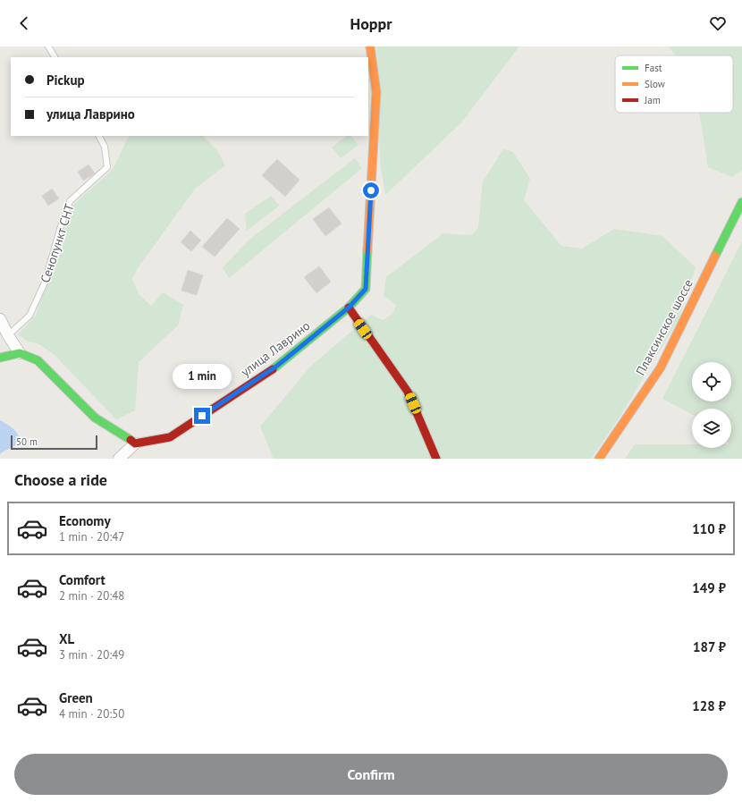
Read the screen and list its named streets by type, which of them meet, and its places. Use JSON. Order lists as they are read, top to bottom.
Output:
{
  "streets": {
    "street": ["Плаксинское шоссе", "улица Лаврино"],
    "lane": ["Сенопункт СНТ"]
  },
  "legend": ["Fast", "Slow", "Jam"],
  "scale_bar": "50 m",
  "page": {
    "header": "Hoppr",
    "banner": ["Pickup", "улица Лаврино"],
    "bubble": "1 min",
    "scale": "50 m",
    "heading": "Choose a ride",
    "list": [
      {
        "name": "Economy",
        "note": "1 min · 20:47",
        "value": "110 ₽"
      },
      {
        "name": "Comfort",
        "note": "2 min · 20:48",
        "value": "149 ₽"
      },
      {
        "name": "XL",
        "note": "3 min · 20:49",
        "value": "187 ₽"
      },
      {
        "name": "Green",
        "note": "4 min · 20:50",
        "value": "128 ₽"
      }
    ],
    "buttons": "Confirm"
  }
}
